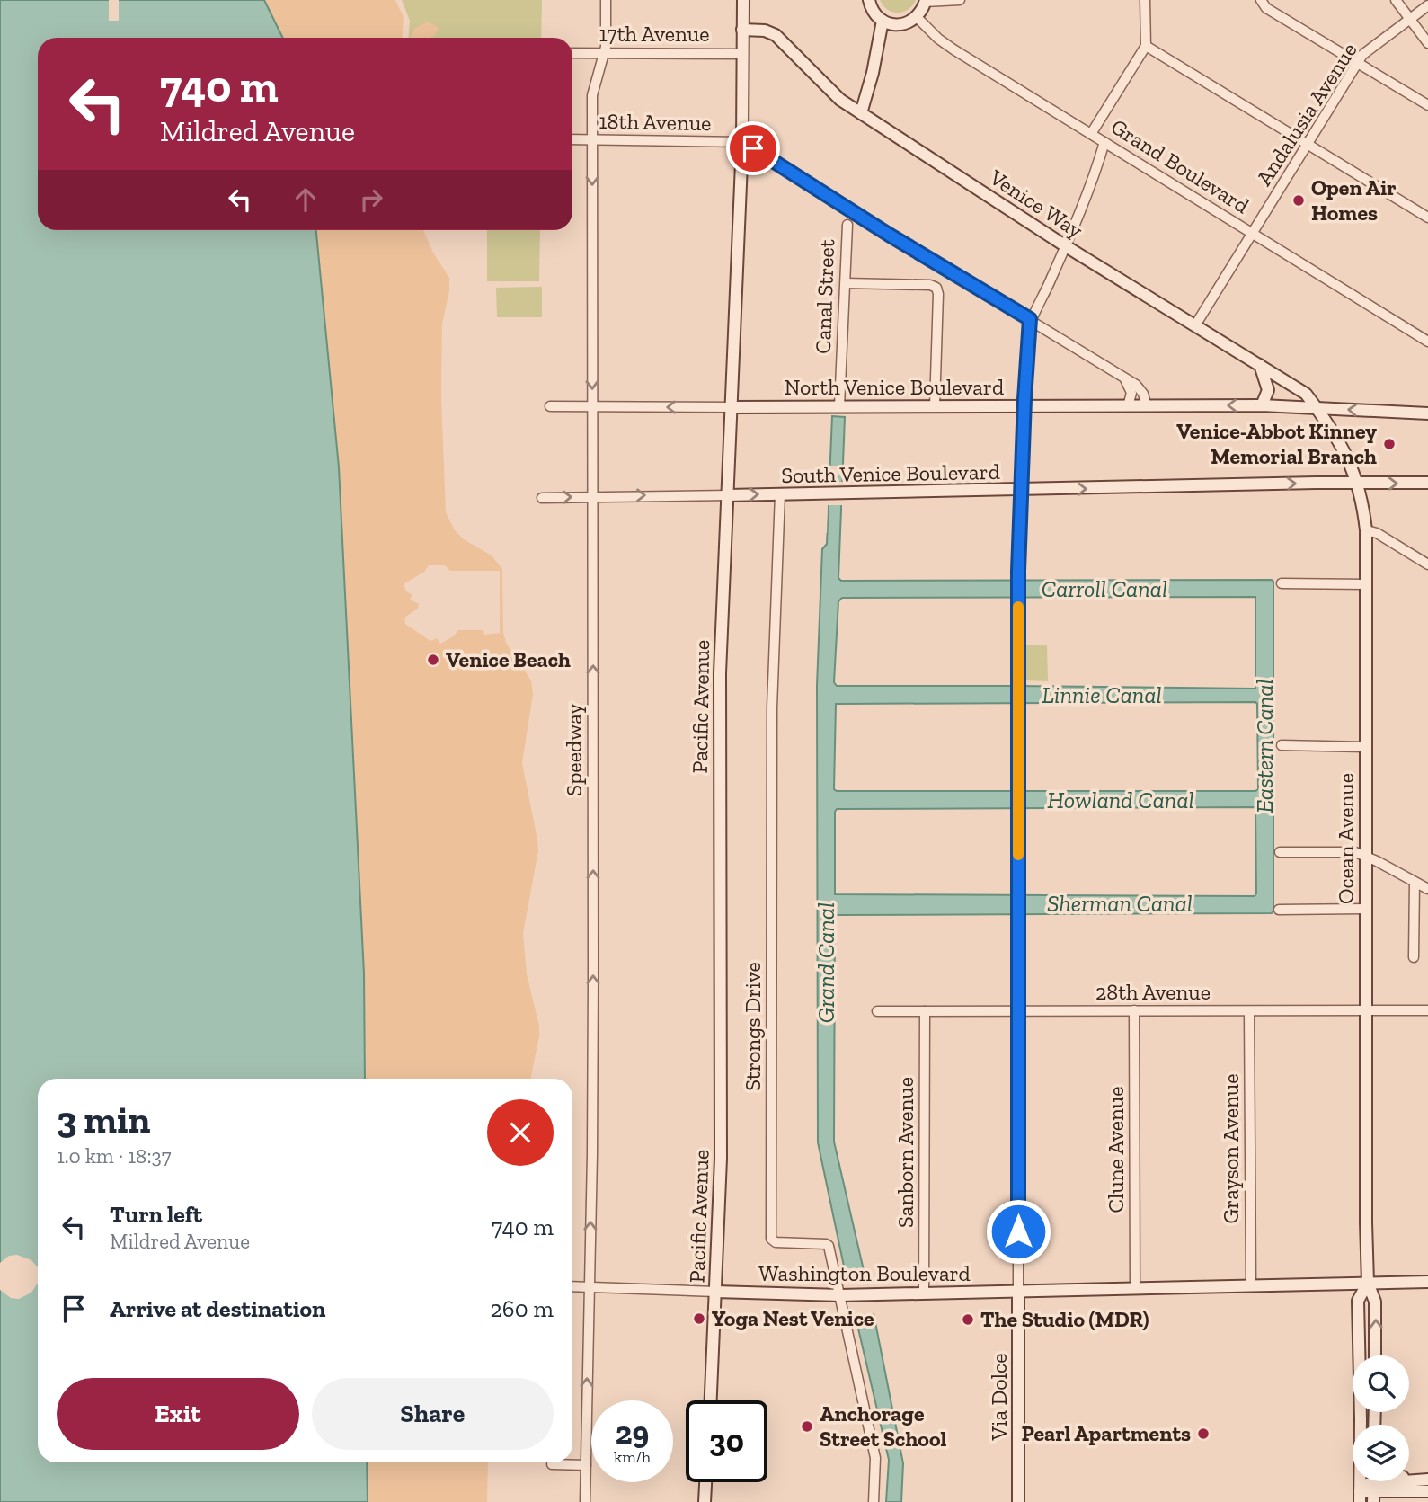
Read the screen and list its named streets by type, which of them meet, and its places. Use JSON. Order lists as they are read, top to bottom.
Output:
{
  "streets": {
    "main road": [
      "Venice Way",
      "North Venice Boulevard",
      "South Venice Boulevard",
      "Pacific Avenue",
      "Ocean Avenue",
      "Washington Boulevard",
      "Via Dolce"
    ],
    "street": [
      "17th Avenue",
      "Andalusia Avenue",
      "18th Avenue",
      "Grand Boulevard",
      "Canal Street",
      "Speedway",
      "28th Avenue",
      "Strongs Drive",
      "Grayson Avenue",
      "Clune Avenue",
      "Sanborn Avenue"
    ]
  },
  "crossings": [
    ["17th Avenue", "Pacific Avenue"],
    ["17th Avenue", "Speedway"],
    ["Andalusia Avenue", "Grand Boulevard"],
    ["Andalusia Avenue", "Venice Way"],
    ["18th Avenue", "Pacific Avenue"],
    ["18th Avenue", "Speedway"],
    ["Venice Way", "North Venice Boulevard"],
    ["Venice Way", "Pacific Avenue"],
    ["Venice Way", "Ocean Avenue"],
    ["Canal Street", "North Venice Boulevard"],
    ["North Venice Boulevard", "Pacific Avenue"],
    ["North Venice Boulevard", "Speedway"],
    ["North Venice Boulevard", "Ocean Avenue"],
    ["South Venice Boulevard", "Pacific Avenue"],
    ["South Venice Boulevard", "Speedway"],
    ["South Venice Boulevard", "Ocean Avenue"],
    ["South Venice Boulevard", "Strongs Drive"],
    ["Pacific Avenue", "Washington Boulevard"],
    ["Speedway", "Washington Boulevard"],
    ["Ocean Avenue", "28th Avenue"],
    ["Ocean Avenue", "Washington Boulevard"],
    ["28th Avenue", "Grayson Avenue"],
    ["28th Avenue", "Clune Avenue"],
    ["28th Avenue", "Sanborn Avenue"],
    ["Strongs Drive", "Washington Boulevard"],
    ["Grayson Avenue", "Washington Boulevard"],
    ["Clune Avenue", "Washington Boulevard"],
    ["Sanborn Avenue", "Washington Boulevard"],
    ["Washington Boulevard", "Via Dolce"]
  ],
  "one_way": ["North Venice Boulevard", "South Venice Boulevard"],
  "water": [
    "Carroll Canal",
    "Linnie Canal",
    "Eastern Canal",
    "Howland Canal",
    "Sherman Canal",
    "Grand Canal"
  ],
  "places": [
    "Open Air Homes",
    "Venice-Abbot Kinney Memorial Branch",
    "Venice Beach",
    "Yoga Nest Venice",
    "The Studio (MDR)",
    "Anchorage Street School",
    "Pearl Apartments"
  ],
  "page": {
    "turn": ["740 m", "Mildred Avenue"],
    "heading": ["3 min", "1.0 km · 18:37"],
    "list": [
      {
        "name": "Turn left",
        "note": "Mildred Avenue",
        "value": "740 m"
      },
      {
        "name": "Arrive at destination",
        "value": "260 m"
      }
    ],
    "buttons": ["Exit", "Share"],
    "speed": "29 km/h",
    "limit": "30"
  }
}
